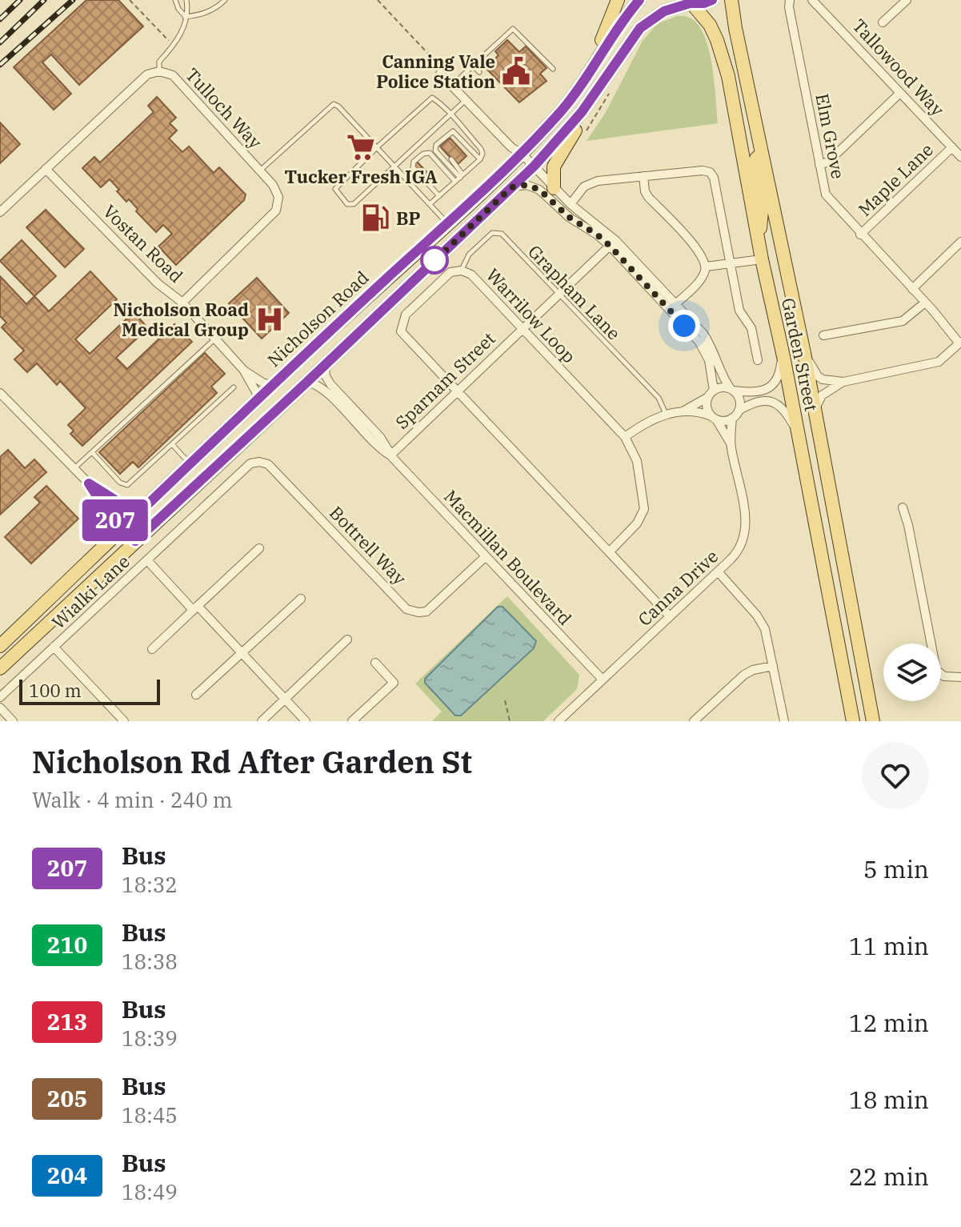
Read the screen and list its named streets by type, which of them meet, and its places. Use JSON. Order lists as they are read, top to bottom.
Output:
{
  "streets": {
    "main road": ["Nicholson Road", "Garden Street"],
    "street": [
      "Tallowood Way",
      "Tulloch Way",
      "Elm Grove",
      "Maple Lane",
      "Vostan Road",
      "Warrilow Loop",
      "Sparnam Street",
      "Bottrell Way",
      "Macmillan Boulevard",
      "Canna Drive",
      "Wialki Lane"
    ],
    "lane": ["Grapham Lane"]
  },
  "crossings": [
    ["Tallowood Way", "Maple Lane"],
    ["Tulloch Way", "Vostan Road"],
    ["Elm Grove", "Maple Lane"],
    ["Vostan Road", "Nicholson Road"],
    ["Grapham Lane", "Warrilow Loop"],
    ["Grapham Lane", "Sparnam Street"],
    ["Warrilow Loop", "Sparnam Street"],
    ["Warrilow Loop", "Canna Drive"],
    ["Sparnam Street", "Macmillan Boulevard"],
    ["Bottrell Way", "Macmillan Boulevard"],
    ["Bottrell Way", "Wialki Lane"],
    ["Macmillan Boulevard", "Canna Drive"]
  ],
  "places": {
    "public building": ["Canning Vale Police Station"],
    "supermarket": ["Tucker Fresh IGA"],
    "fuel station": ["BP"],
    "hospital": ["Nicholson Road Medical Group"]
  },
  "lines": ["bus line 207"],
  "scale_bar": "100 m",
  "page": {
    "on_map": "207",
    "scale": "100 m",
    "heading": ["Nicholson Rd After Garden St", "Walk · 4 min · 240 m"],
    "list": [
      {
        "mark": "207",
        "name": "Bus",
        "note": "18:32",
        "value": "5 min"
      },
      {
        "mark": "210",
        "name": "Bus",
        "note": "18:38",
        "value": "11 min"
      },
      {
        "mark": "213",
        "name": "Bus",
        "note": "18:39",
        "value": "12 min"
      },
      {
        "mark": "205",
        "name": "Bus",
        "note": "18:45",
        "value": "18 min"
      },
      {
        "mark": "204",
        "name": "Bus",
        "note": "18:49",
        "value": "22 min"
      }
    ]
  }
}
